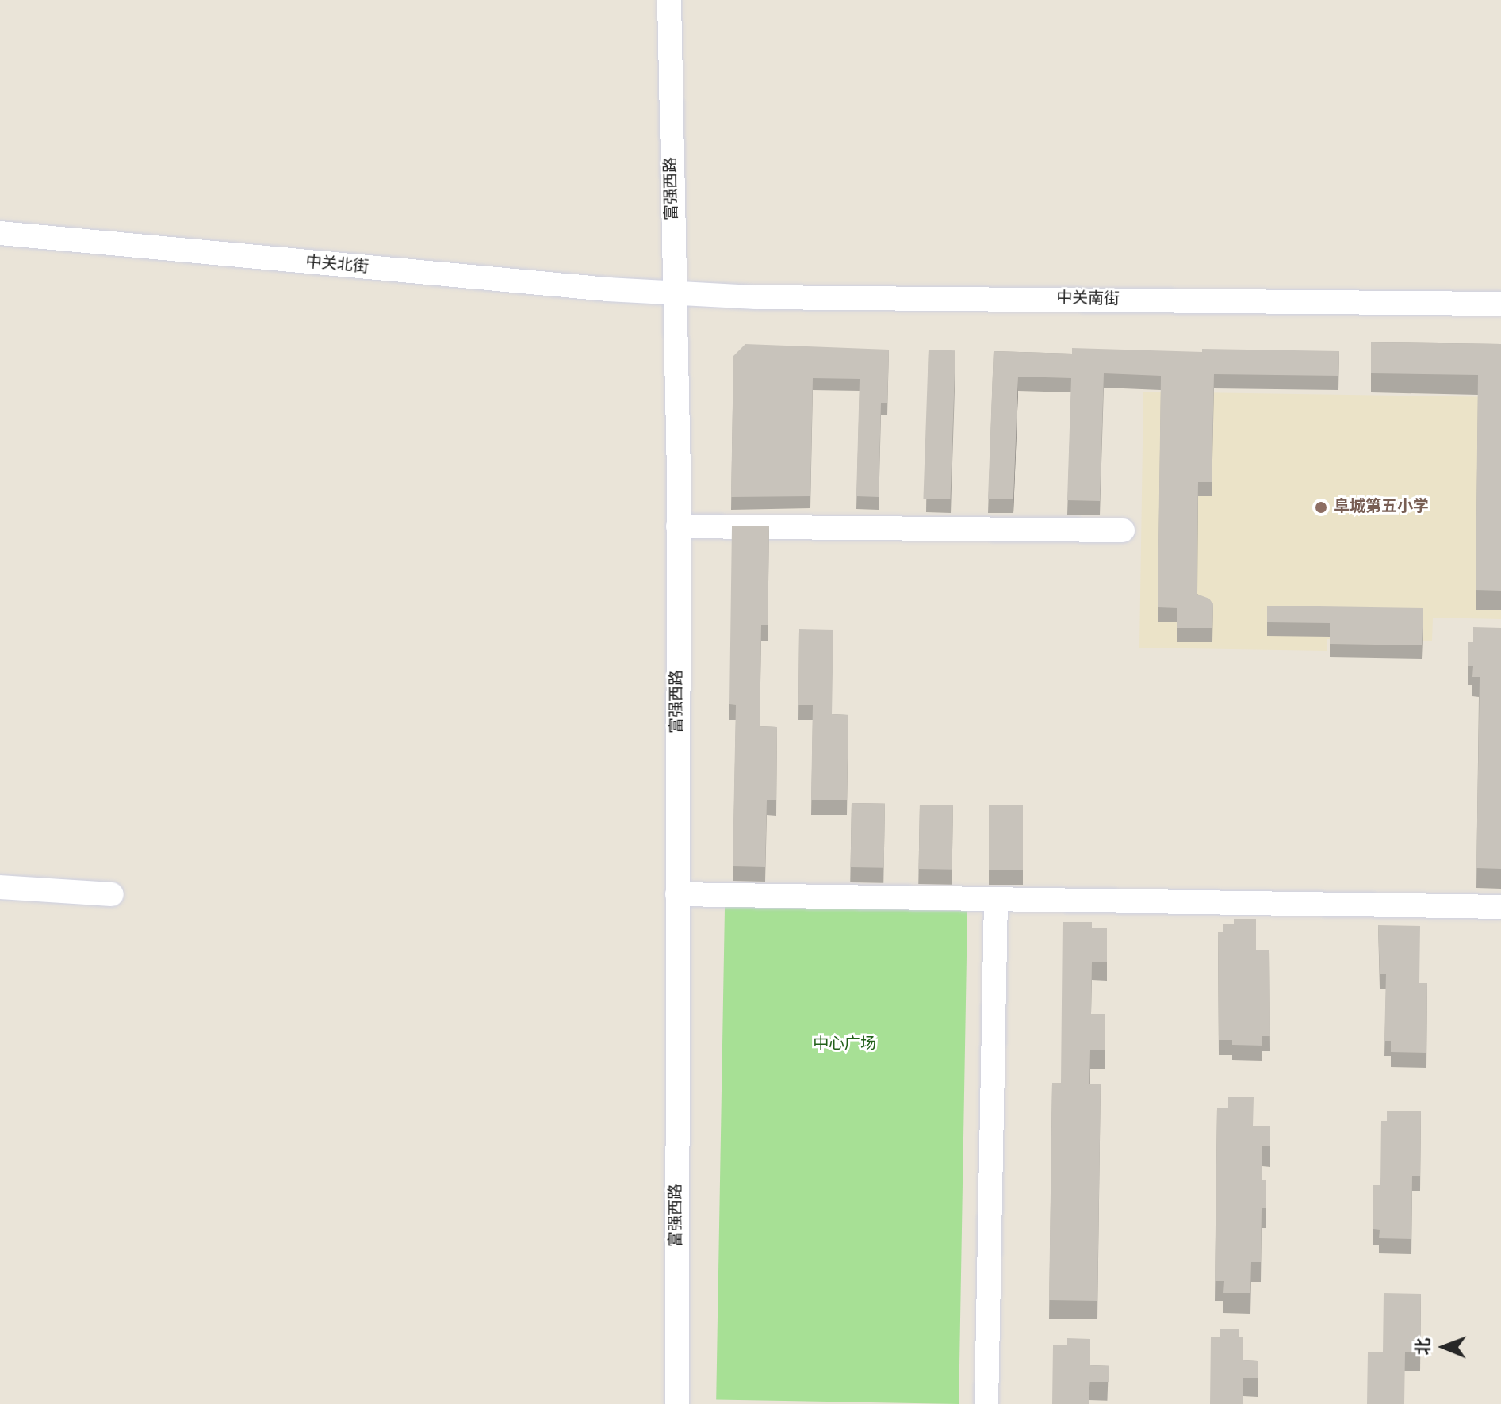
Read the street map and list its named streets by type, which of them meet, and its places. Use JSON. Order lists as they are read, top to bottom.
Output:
{
  "streets": {
    "street": ["富强西路", "中关北街", "中关南街"]
  },
  "crossings": [
    ["富强西路", "中关北街"],
    ["富强西路", "中关南街"],
    ["中关北街", "中关南街"]
  ],
  "parks": ["中心广场"],
  "places": ["阜城第五小学"],
  "north": "left"
}
